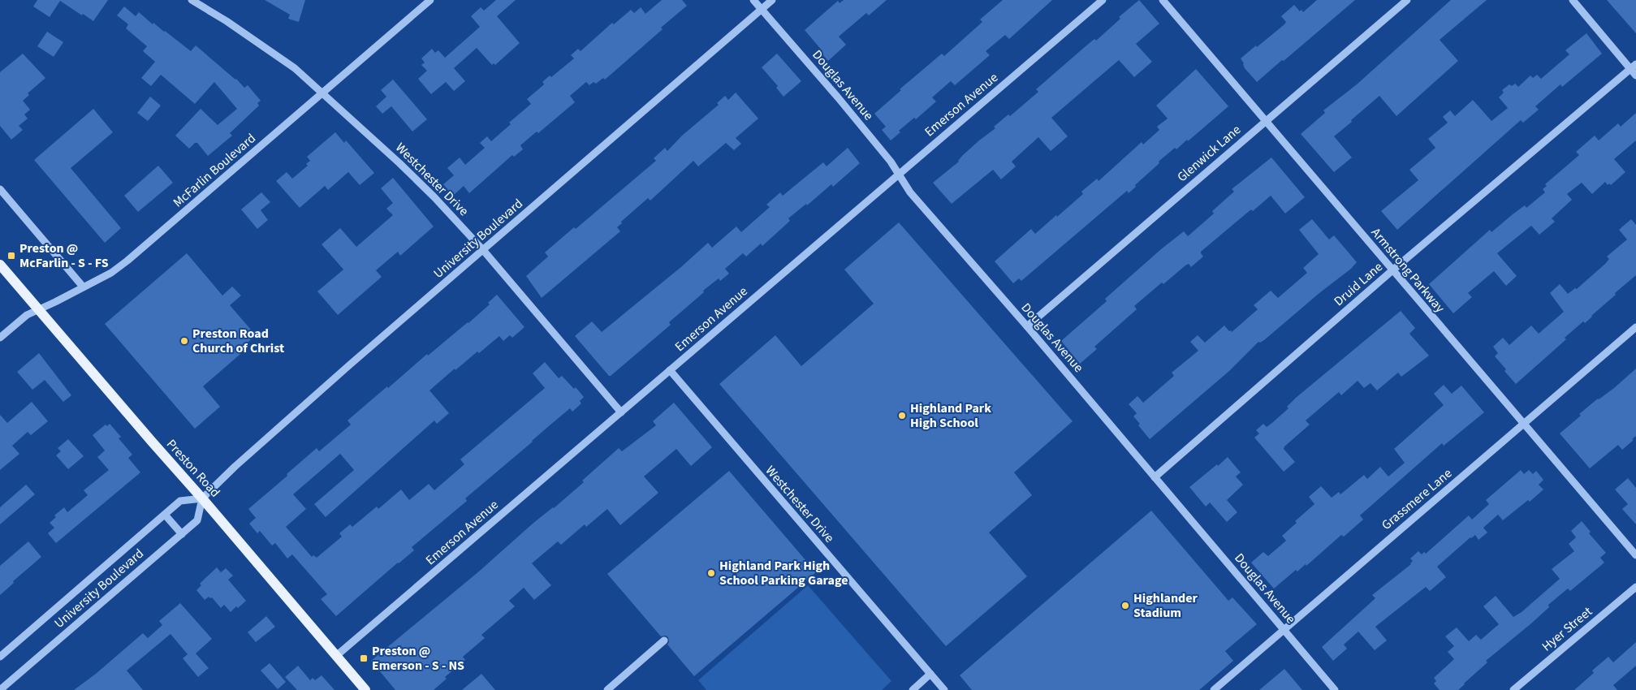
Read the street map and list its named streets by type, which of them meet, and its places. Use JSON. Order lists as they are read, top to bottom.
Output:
{
  "streets": {
    "main road": ["Preston Road"],
    "street": [
      "Douglas Avenue",
      "Emerson Avenue",
      "Glenwick Lane",
      "McFarlin Boulevard",
      "Westchester Drive",
      "University Boulevard",
      "Armstrong Parkway",
      "Druid Lane",
      "Grassmere Lane",
      "Hyer Street"
    ]
  },
  "crossings": [
    ["Douglas Avenue", "Emerson Avenue"],
    ["Douglas Avenue", "Glenwick Lane"],
    ["Douglas Avenue", "University Boulevard"],
    ["Douglas Avenue", "Druid Lane"],
    ["Douglas Avenue", "Grassmere Lane"],
    ["Emerson Avenue", "Westchester Drive"],
    ["Emerson Avenue", "Preston Road"],
    ["Glenwick Lane", "Armstrong Parkway"],
    ["McFarlin Boulevard", "Westchester Drive"],
    ["McFarlin Boulevard", "Preston Road"],
    ["Westchester Drive", "University Boulevard"],
    ["University Boulevard", "Preston Road"],
    ["Armstrong Parkway", "Druid Lane"],
    ["Armstrong Parkway", "Grassmere Lane"]
  ],
  "places": {
    "transit": ["Preston @ McFarlin - S - FS", "Preston @ Emerson - S - NS"],
    "other": [
      "Preston Road Church of Christ",
      "Highland Park High School",
      "Highland Park High School Parking Garage",
      "Highlander Stadium"
    ]
  }
}
